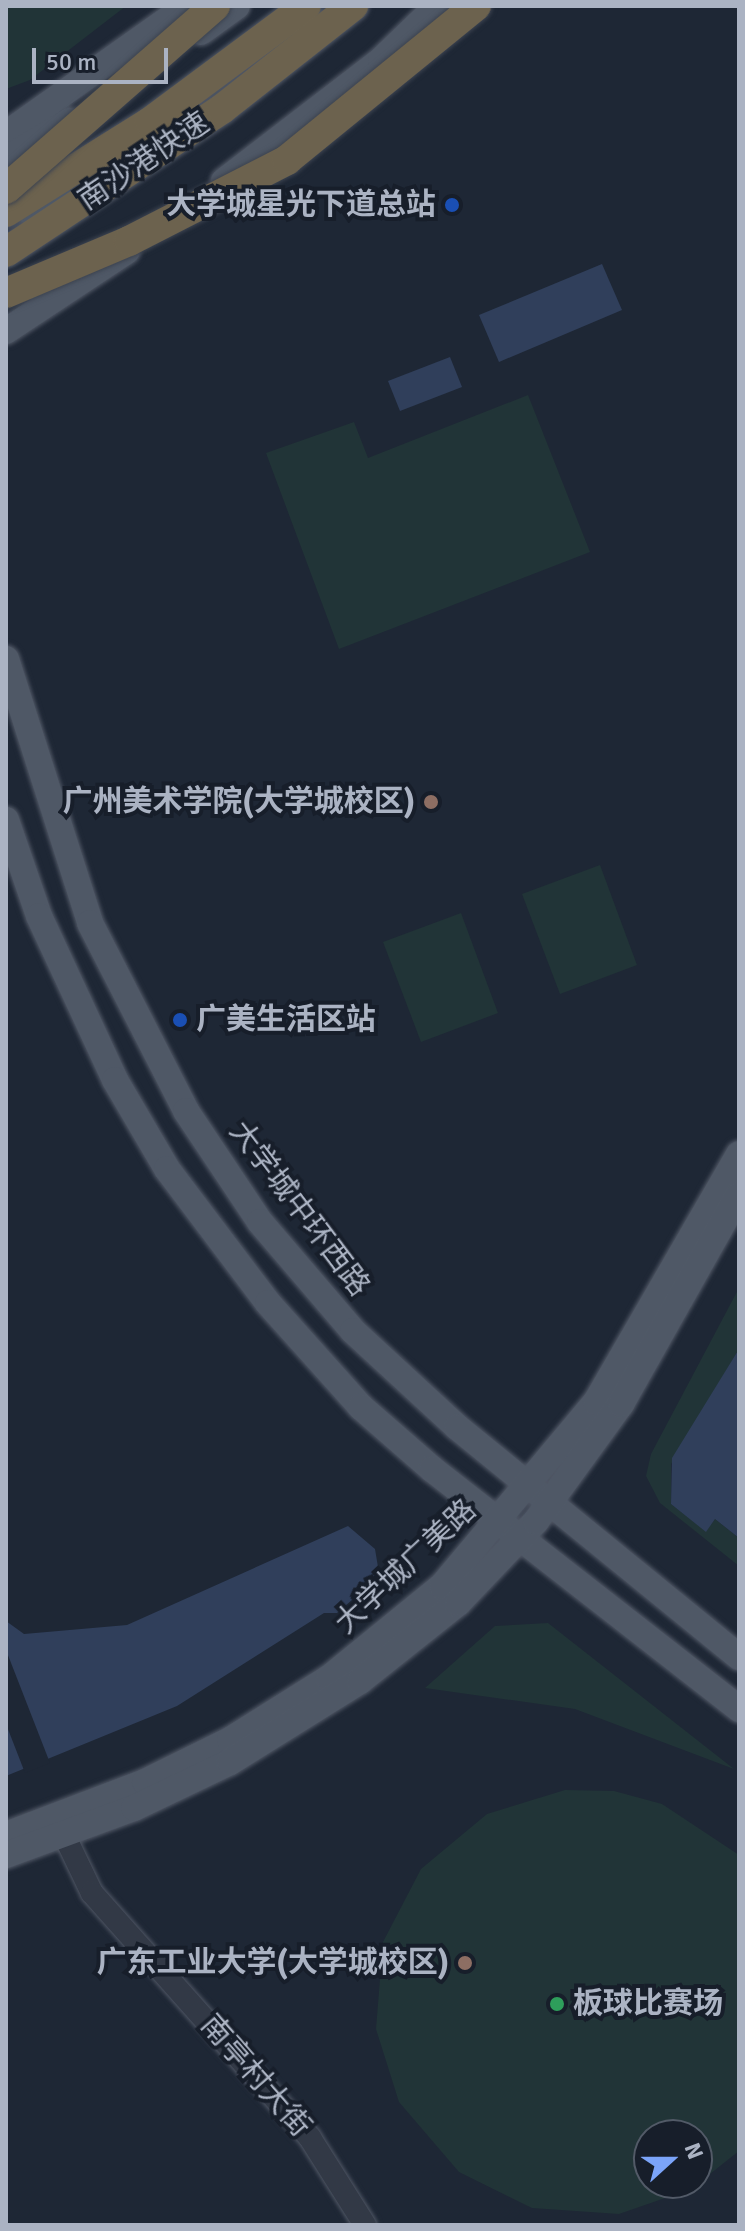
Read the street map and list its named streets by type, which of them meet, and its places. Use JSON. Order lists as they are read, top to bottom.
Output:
{
  "streets": {
    "highway": ["南沙港快速"],
    "main road": ["大学城中环西路", "大学城广美路"],
    "street": ["南亭村大街"]
  },
  "crossings": [
    ["大学城中环西路", "大学城广美路"],
    ["大学城广美路", "南亭村大街"]
  ],
  "places": [
    "大学城星光下道总站",
    "广州美术学院(大学城校区)",
    "广美生活区站",
    "广东工业大学(大学城校区)",
    "板球比赛场"
  ],
  "scale_bar": "50 m",
  "north": "right"
}
